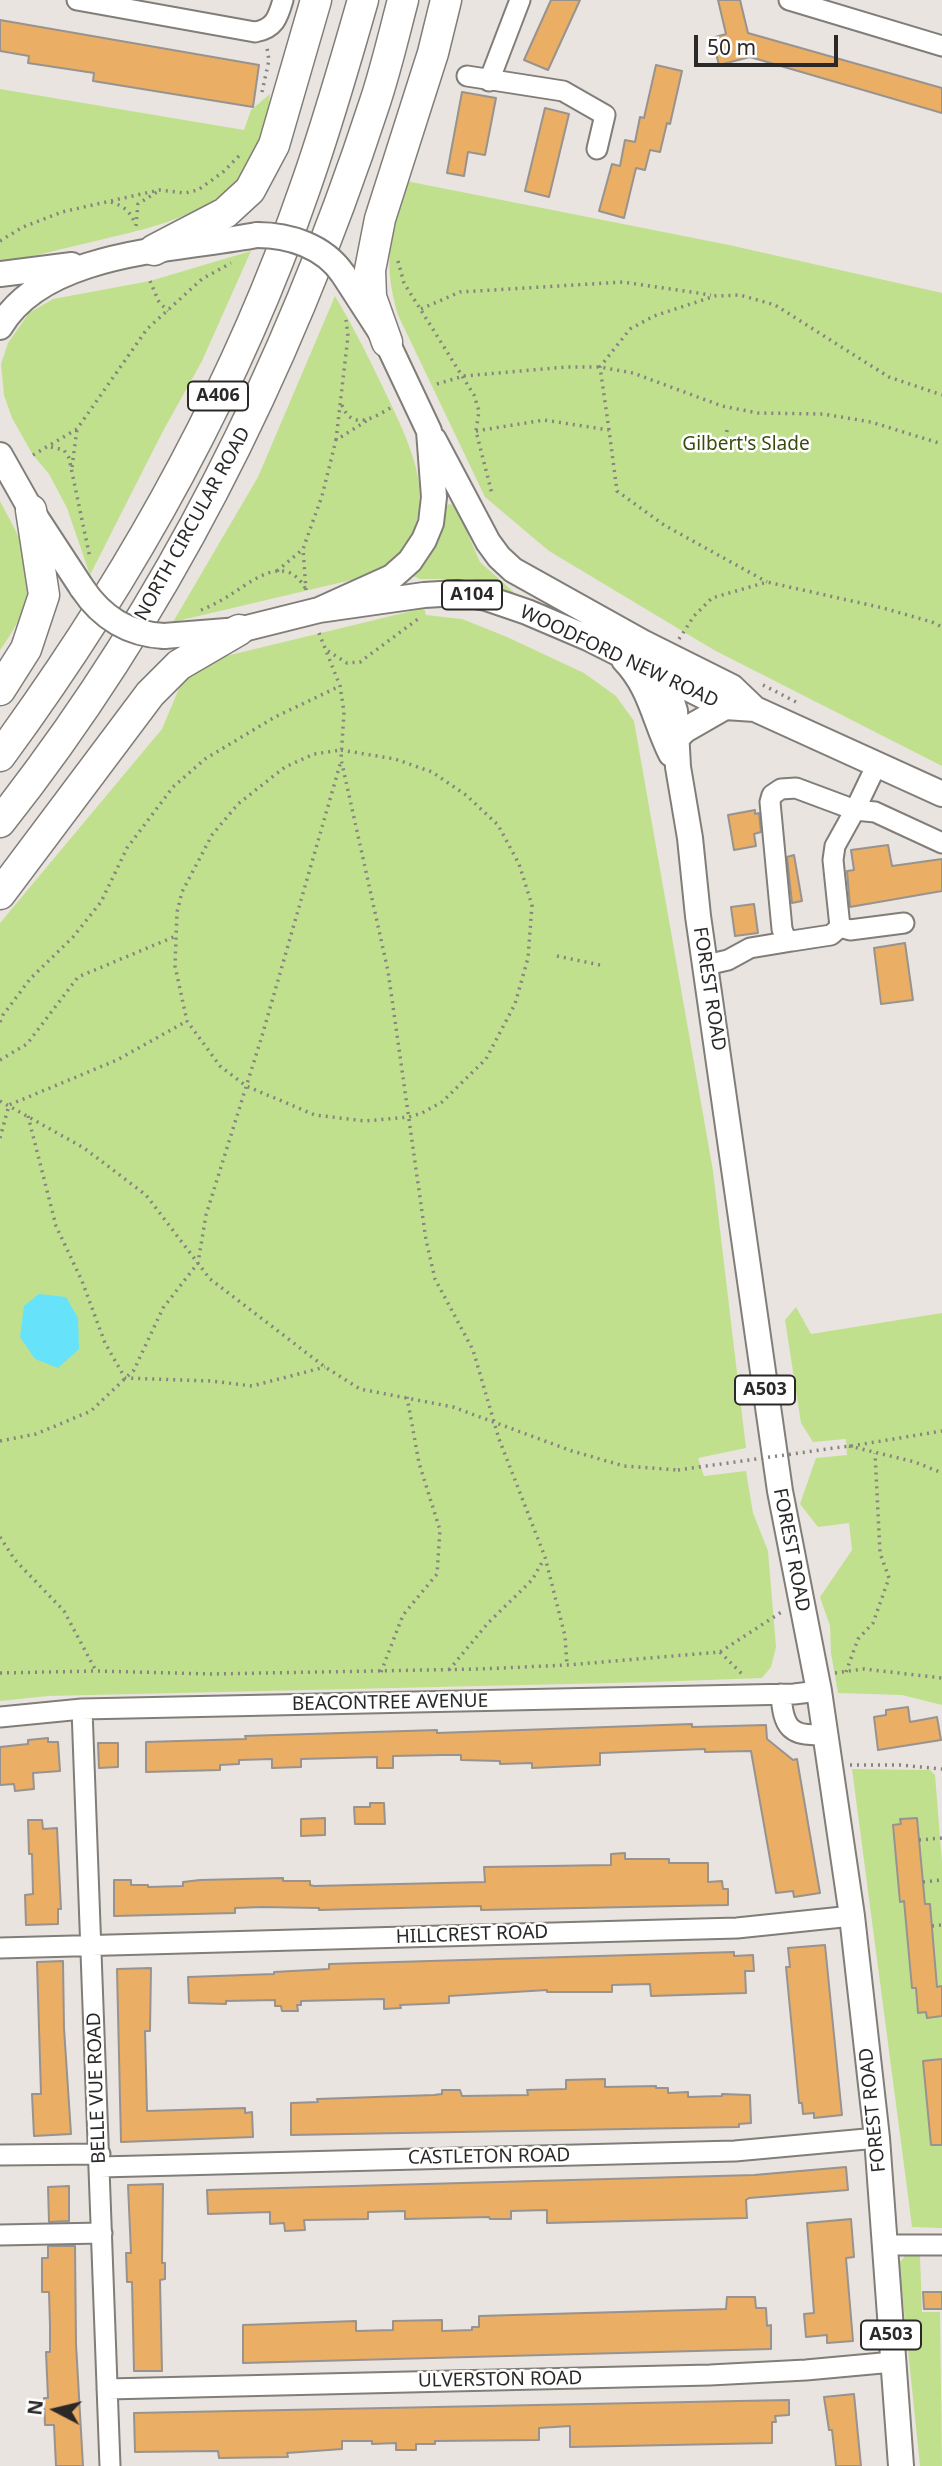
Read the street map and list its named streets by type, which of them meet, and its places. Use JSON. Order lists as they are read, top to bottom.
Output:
{
  "streets": {
    "highway": ["A406", "NORTH CIRCULAR ROAD"],
    "main road": [
      "A104",
      "WOODFORD NEW ROAD",
      "FOREST ROAD",
      "A503"
    ],
    "street": [
      "BEACONTREE AVENUE",
      "HILLCREST ROAD",
      "BELLE VUE ROAD",
      "CASTLETON ROAD",
      "ULVERSTON ROAD"
    ]
  },
  "crossings": [
    ["WOODFORD NEW ROAD", "FOREST ROAD"],
    ["WOODFORD NEW ROAD", "A503"],
    ["FOREST ROAD", "A503"],
    ["FOREST ROAD", "BEACONTREE AVENUE"],
    ["FOREST ROAD", "HILLCREST ROAD"],
    ["FOREST ROAD", "CASTLETON ROAD"],
    ["FOREST ROAD", "ULVERSTON ROAD"],
    ["BEACONTREE AVENUE", "BELLE VUE ROAD"],
    ["HILLCREST ROAD", "BELLE VUE ROAD"],
    ["BELLE VUE ROAD", "CASTLETON ROAD"],
    ["BELLE VUE ROAD", "ULVERSTON ROAD"]
  ],
  "parks": ["Gilbert's Slade"],
  "scale_bar": "50 m",
  "north": "left"
}
